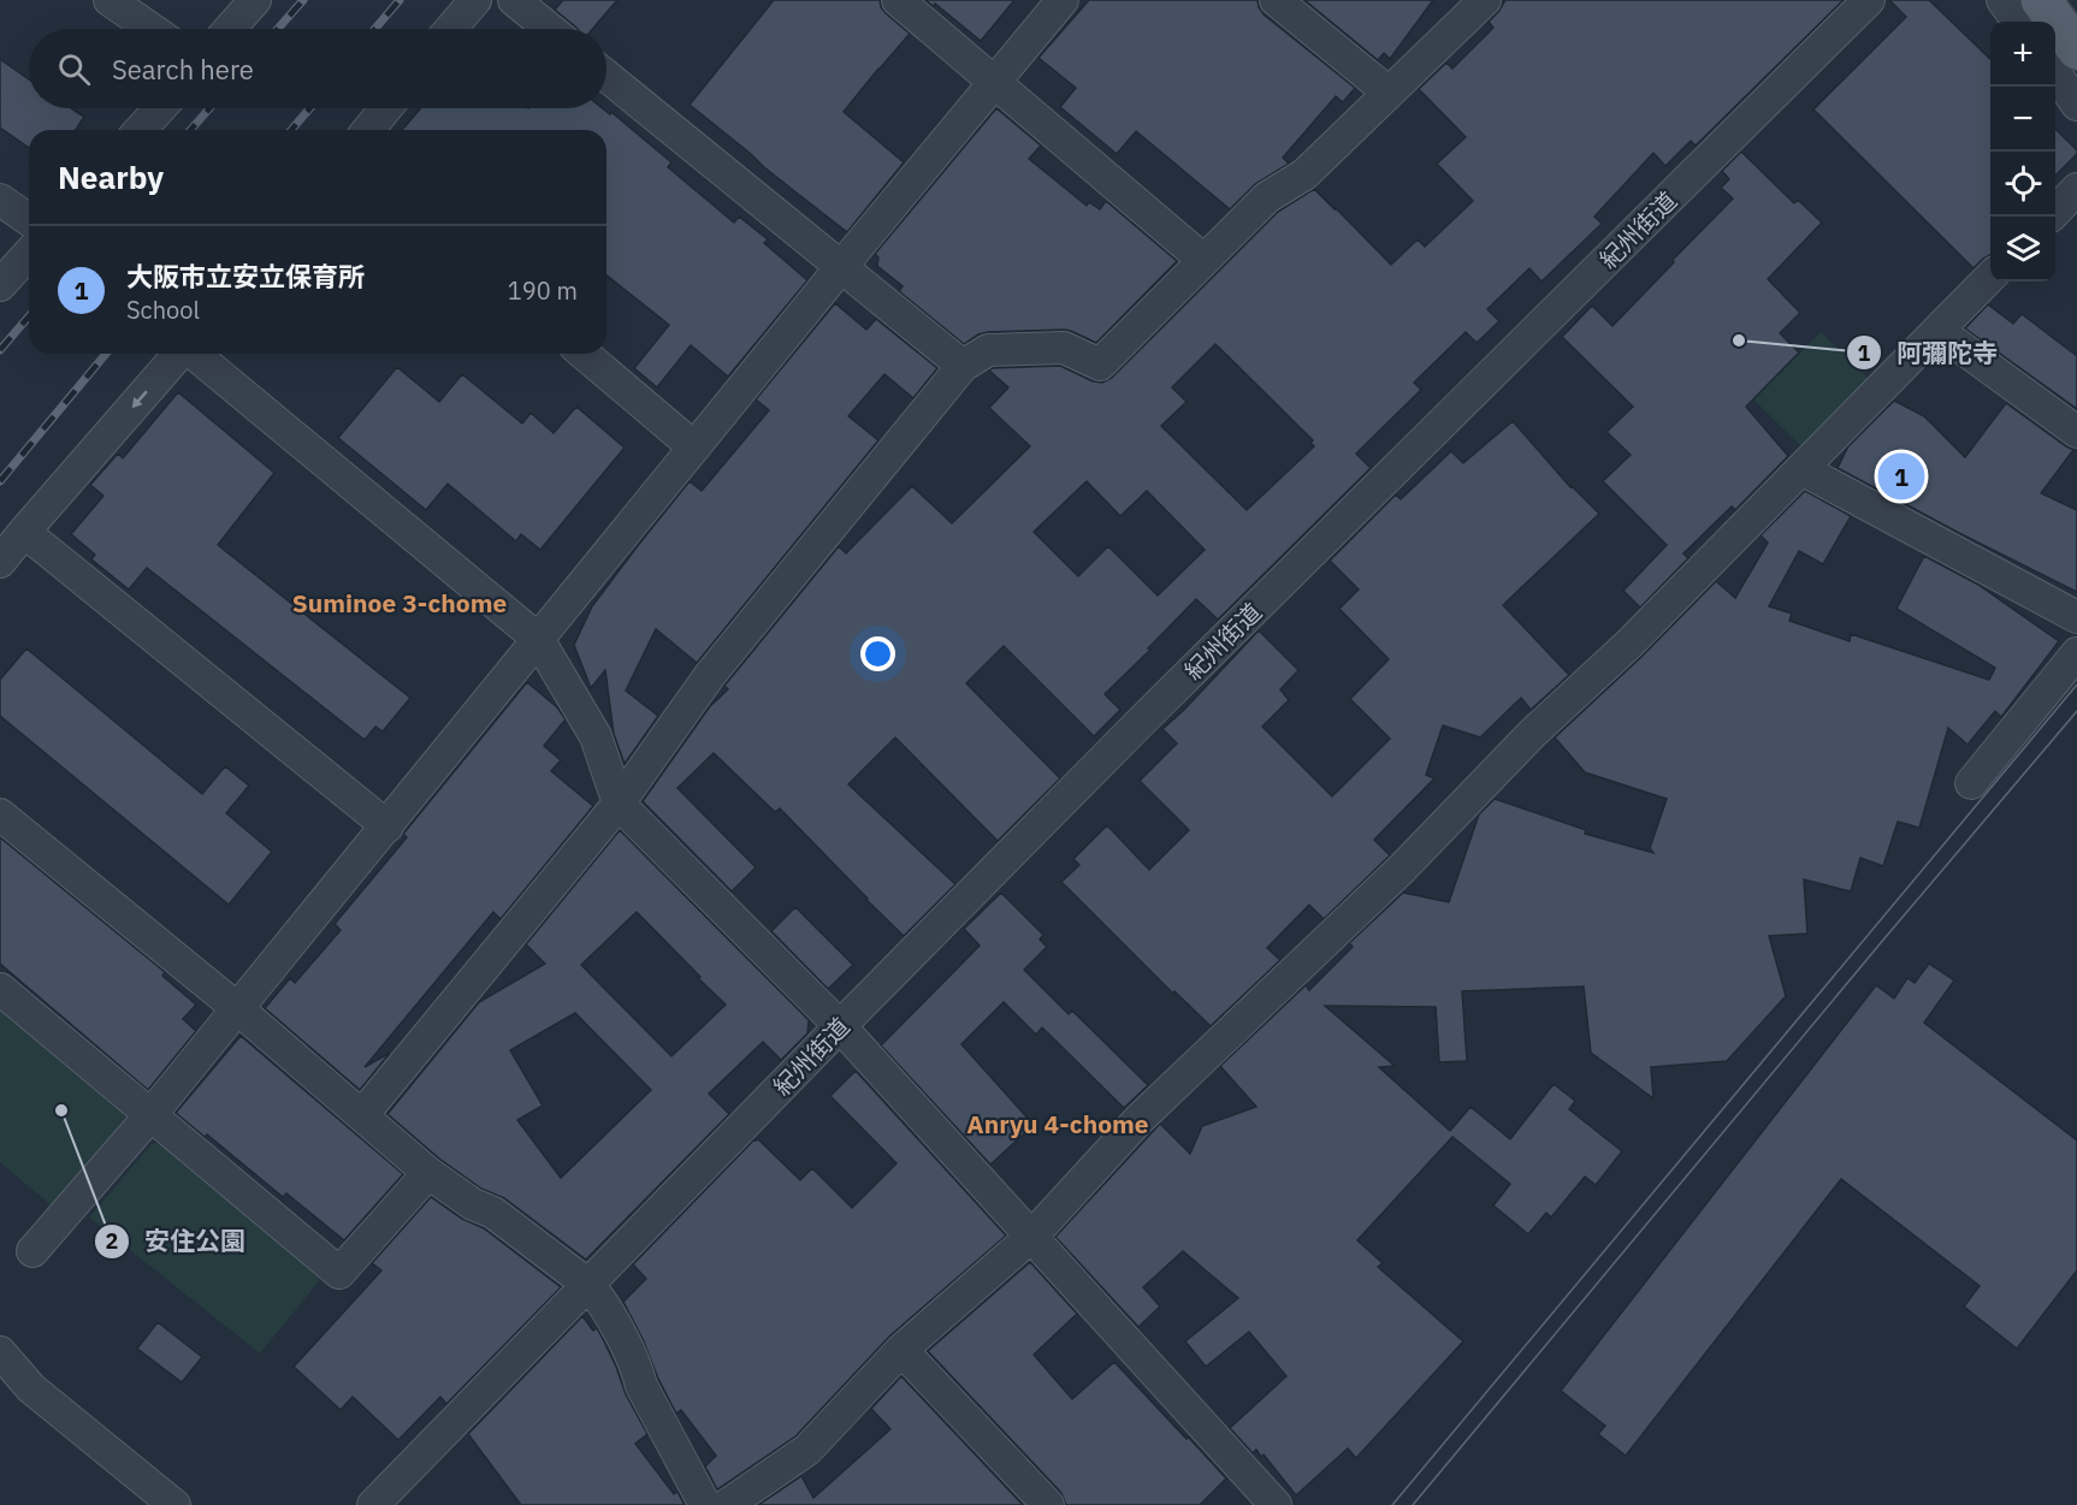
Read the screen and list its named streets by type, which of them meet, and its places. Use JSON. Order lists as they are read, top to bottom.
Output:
{
  "streets": {
    "street": ["紀州街道"]
  },
  "districts": ["Suminoe 3-chome", "Anryu 4-chome"],
  "places": ["阿彌陀寺", "安住公園"],
  "page": {
    "map_buttons": ["+", "−"],
    "search": "Search here",
    "heading": "Nearby",
    "list": [
      {
        "mark": "1",
        "name": "大阪市立安立保育所",
        "note": "School",
        "value": "190 m"
      }
    ],
    "pins": "1"
  }
}
